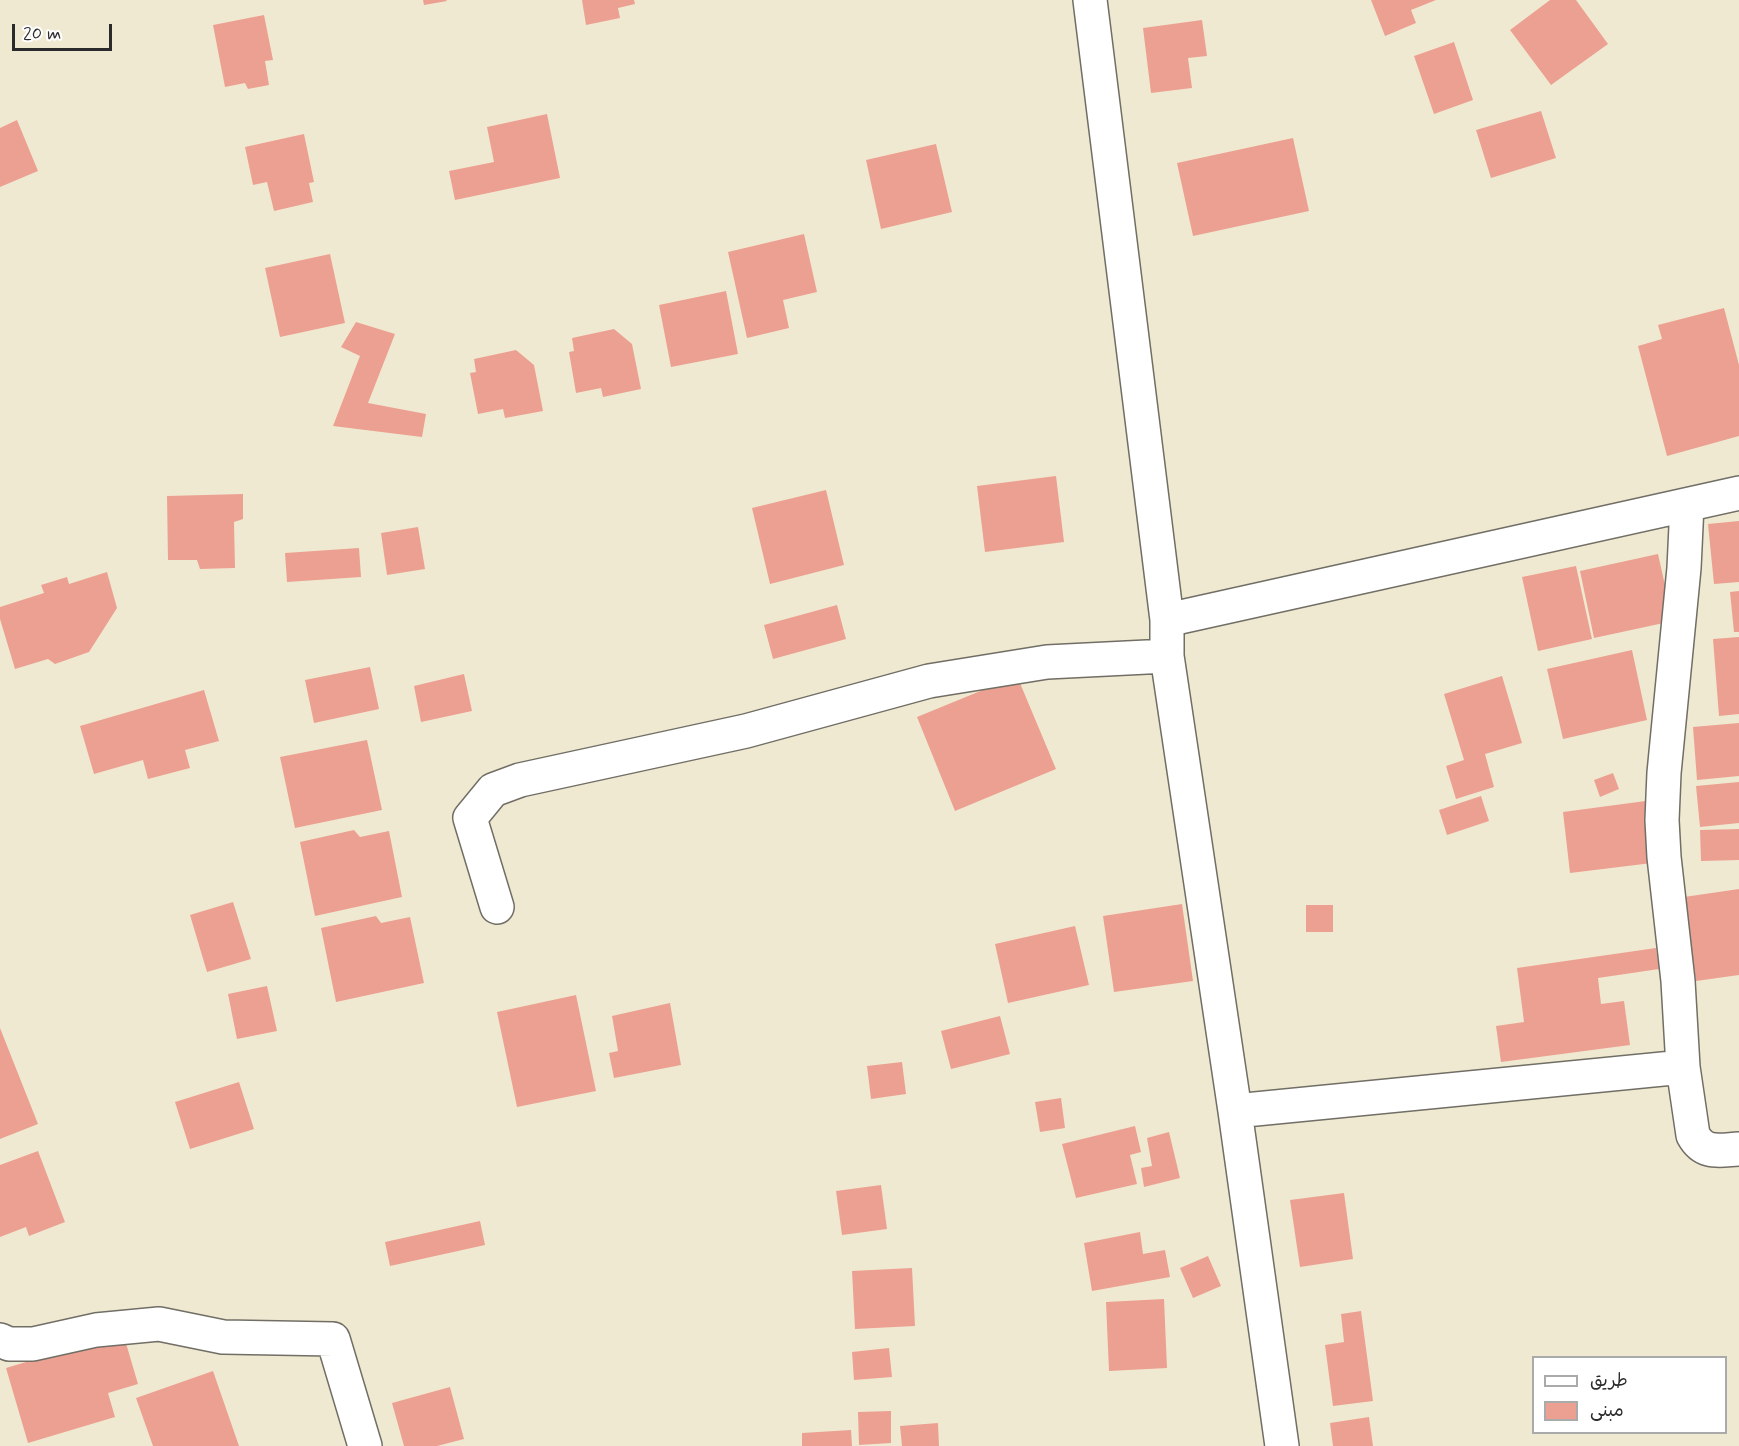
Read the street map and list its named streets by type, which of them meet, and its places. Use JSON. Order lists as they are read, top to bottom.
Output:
{
  "legend": ["طريق", "مبنى"],
  "scale_bar": "20 m"
}
